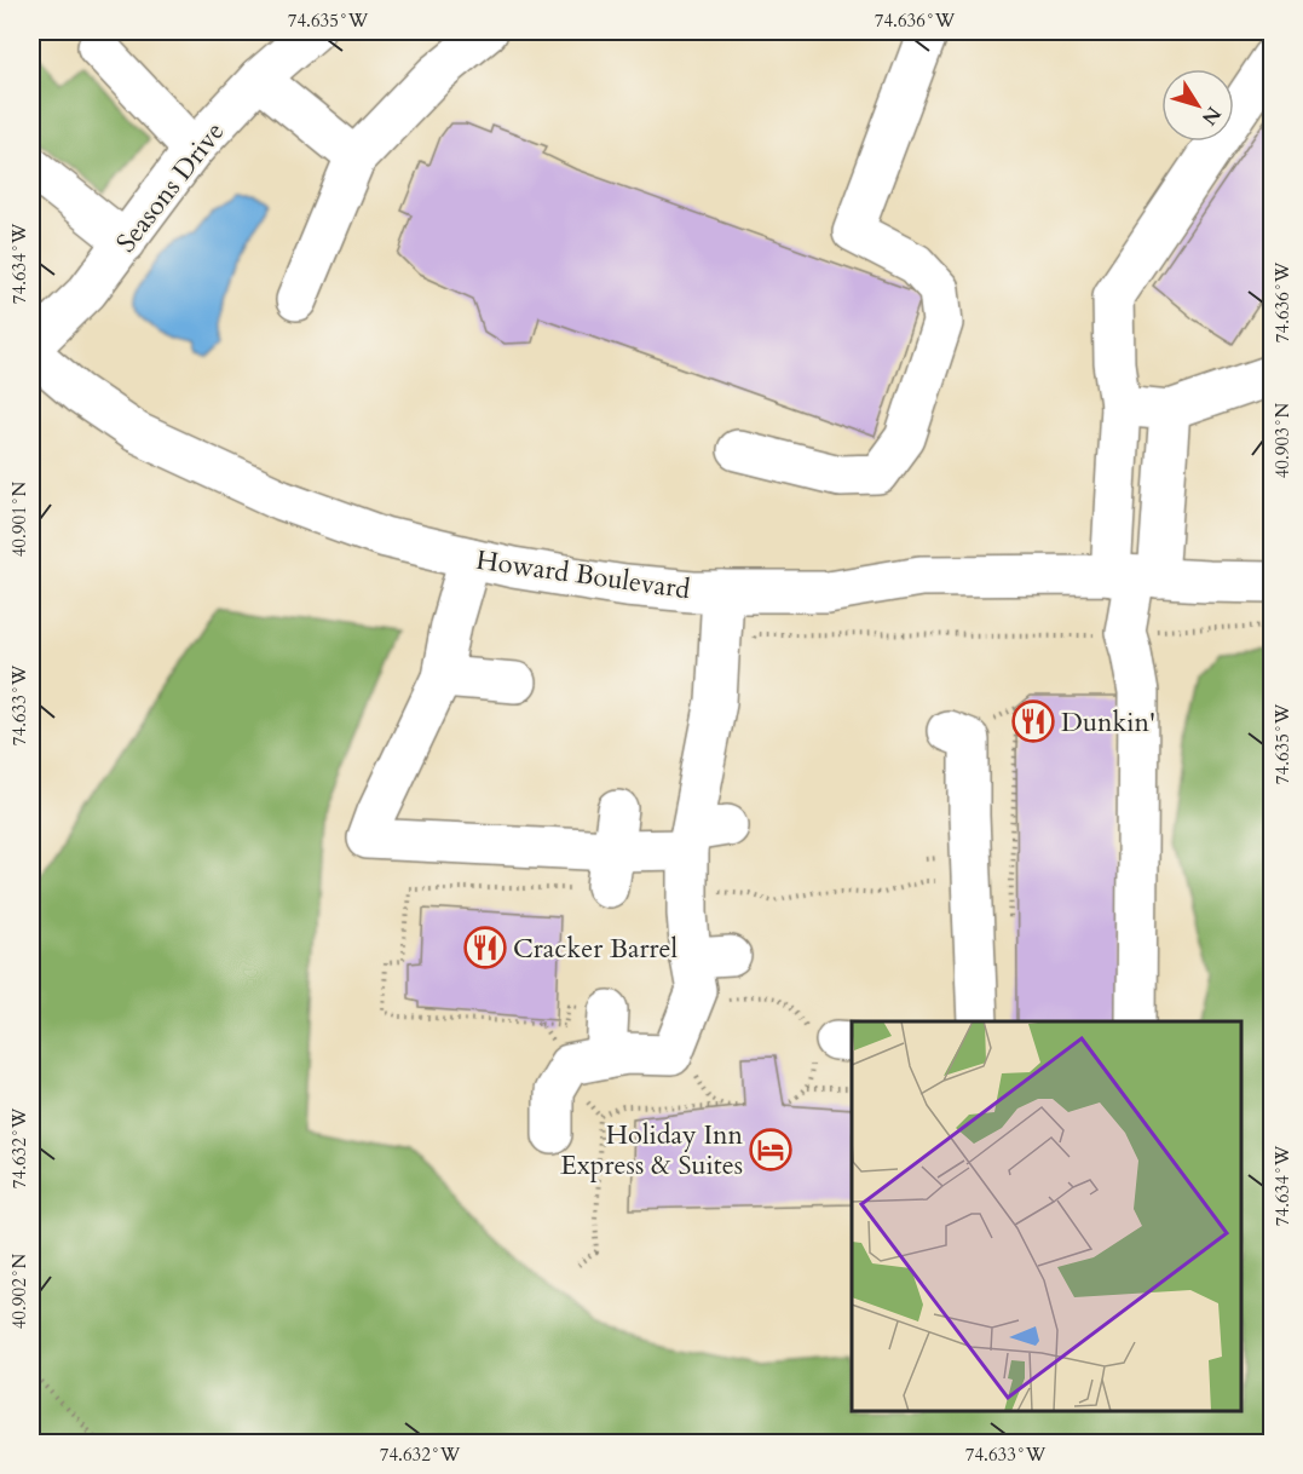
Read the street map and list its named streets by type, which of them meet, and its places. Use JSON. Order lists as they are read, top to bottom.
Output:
{
  "streets": {
    "main road": ["Seasons Drive", "Howard Boulevard"]
  },
  "places": {
    "restaurant": ["Dunkin'", "Cracker Barrel"],
    "hotel": ["Holiday Inn Express & Suites"]
  },
  "north": "bottom right",
  "coordinates": [
    "74.635°W",
    "74.636°W",
    "74.634°W",
    "40.903°N",
    "40.901°N",
    "74.633°W",
    "74.632°W",
    "40.902°N"
  ]
}
